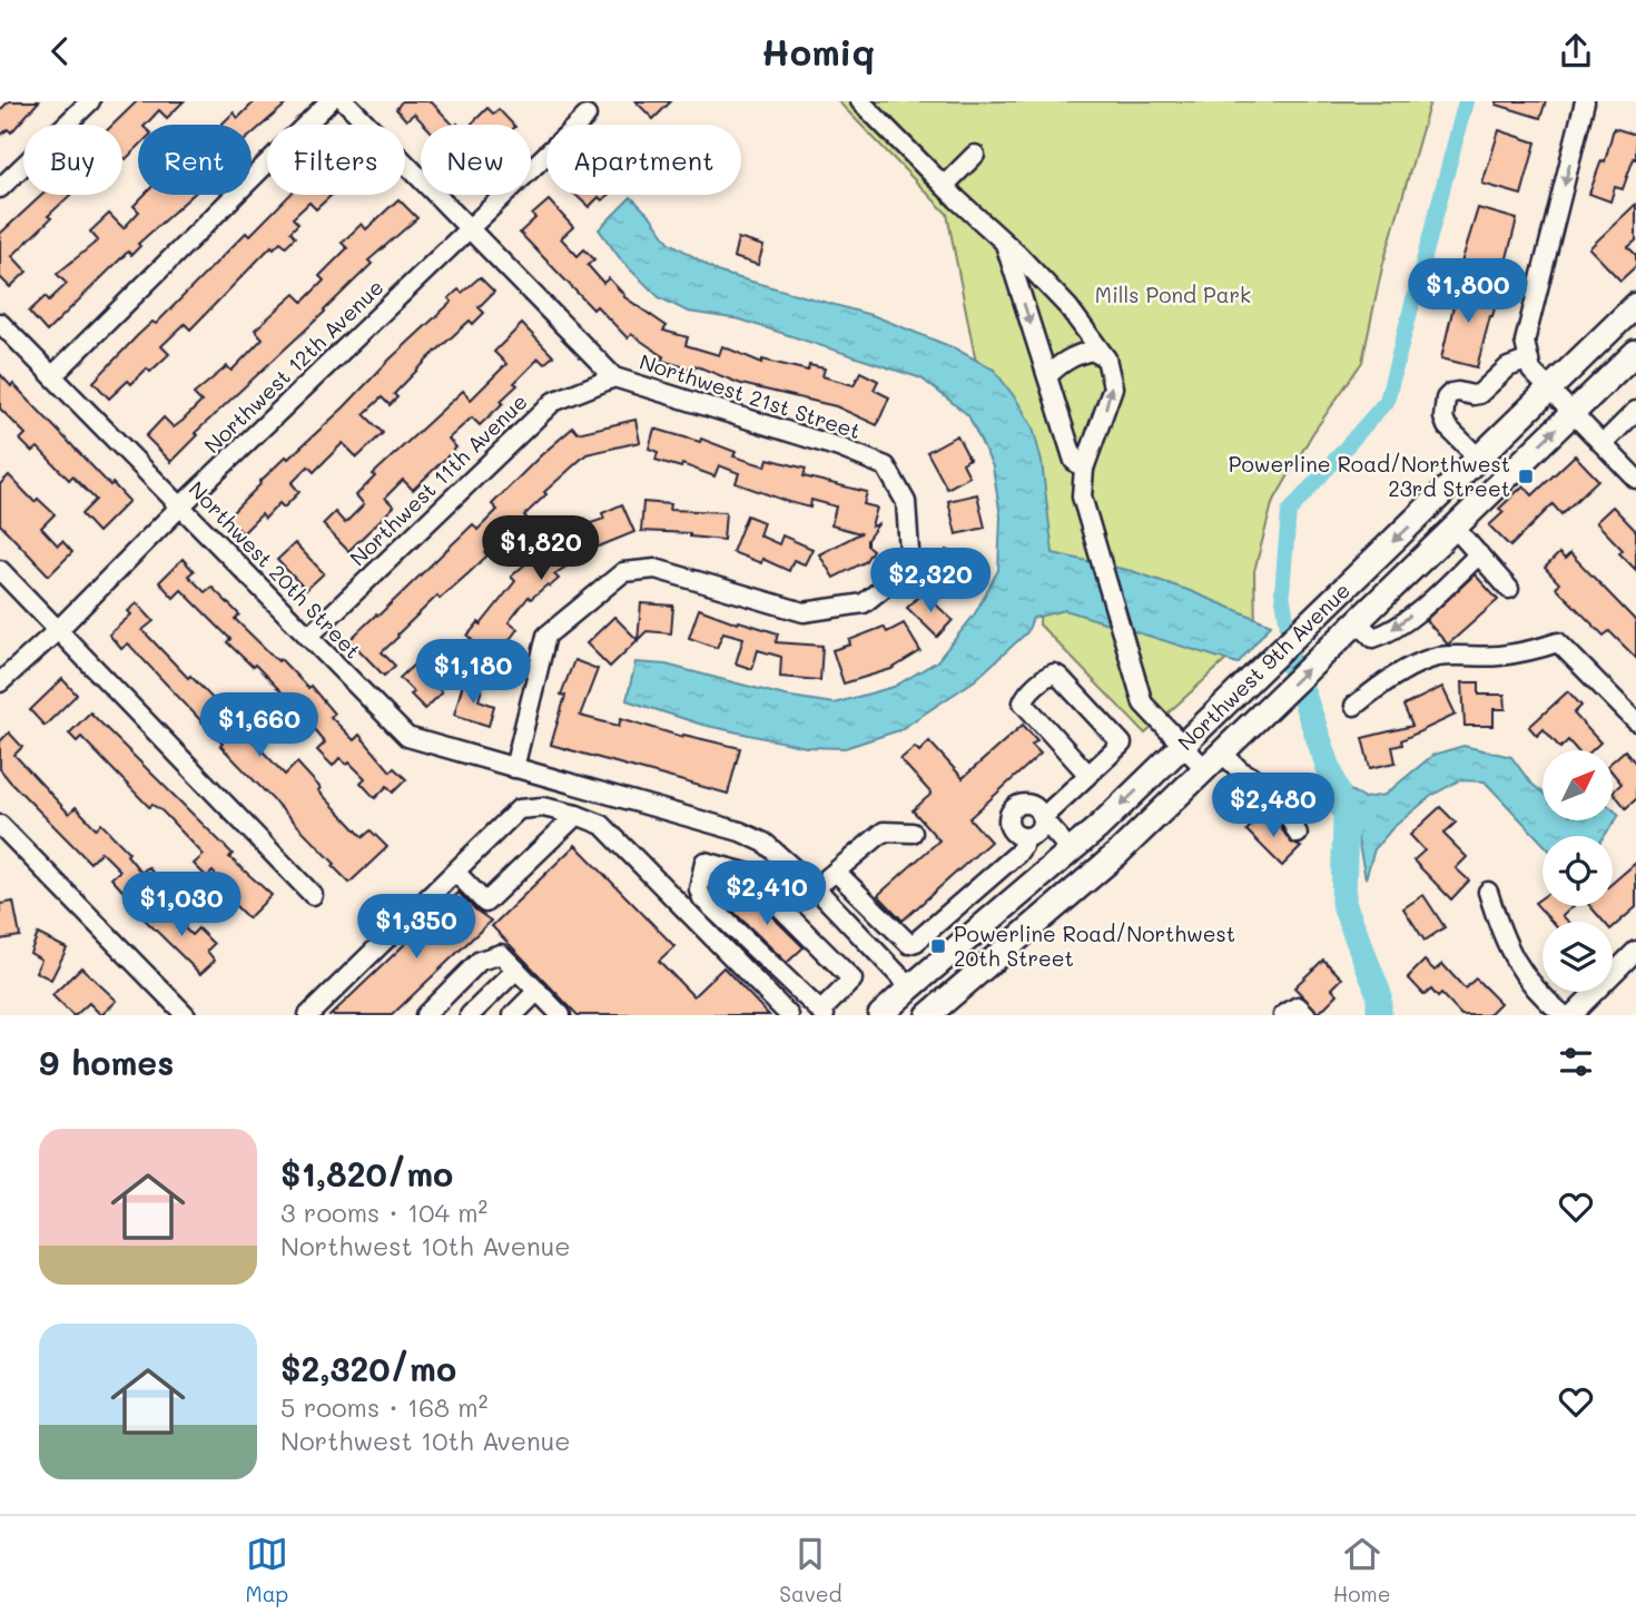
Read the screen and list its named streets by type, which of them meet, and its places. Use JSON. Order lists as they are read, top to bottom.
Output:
{
  "streets": {
    "main road": ["Northwest 9th Avenue"],
    "street": [
      "Northwest 12th Avenue",
      "Northwest 21st Street",
      "Northwest 11th Avenue",
      "Northwest 20th Street"
    ]
  },
  "crossings": [
    ["Northwest 12th Avenue", "Northwest 21st Street"],
    ["Northwest 12th Avenue", "Northwest 20th Street"],
    ["Northwest 21st Street", "Northwest 11th Avenue"],
    ["Northwest 21st Street", "Northwest 20th Street"],
    ["Northwest 11th Avenue", "Northwest 20th Street"],
    ["Northwest 20th Street", "Northwest 9th Avenue"]
  ],
  "parks": ["Mills Pond Park"],
  "places": {
    "transit": ["Powerline Road/Northwest 23rd Street", "Powerline Road/Northwest 20th Street"]
  },
  "north": "top right",
  "page": {
    "header": "Homiq",
    "chip": [
      "Buy",
      "Rent",
      "Filters",
      "New",
      "Apartment"
    ],
    "price": [
      "$1,800",
      "$1,820",
      "$2,320",
      "$1,180",
      "$1,660",
      "$2,480",
      "$2,410",
      "$1,030",
      "$1,350"
    ],
    "heading": "9 homes",
    "list": [
      {
        "name": "$1,820/mo",
        "note": "3 rooms · 104 m² · Northwest 10th Avenue"
      },
      {
        "name": "$2,320/mo",
        "note": "5 rooms · 168 m² · Northwest 10th Avenue"
      }
    ],
    "tabs": ["Map", "Saved", "Home"]
  }
}
